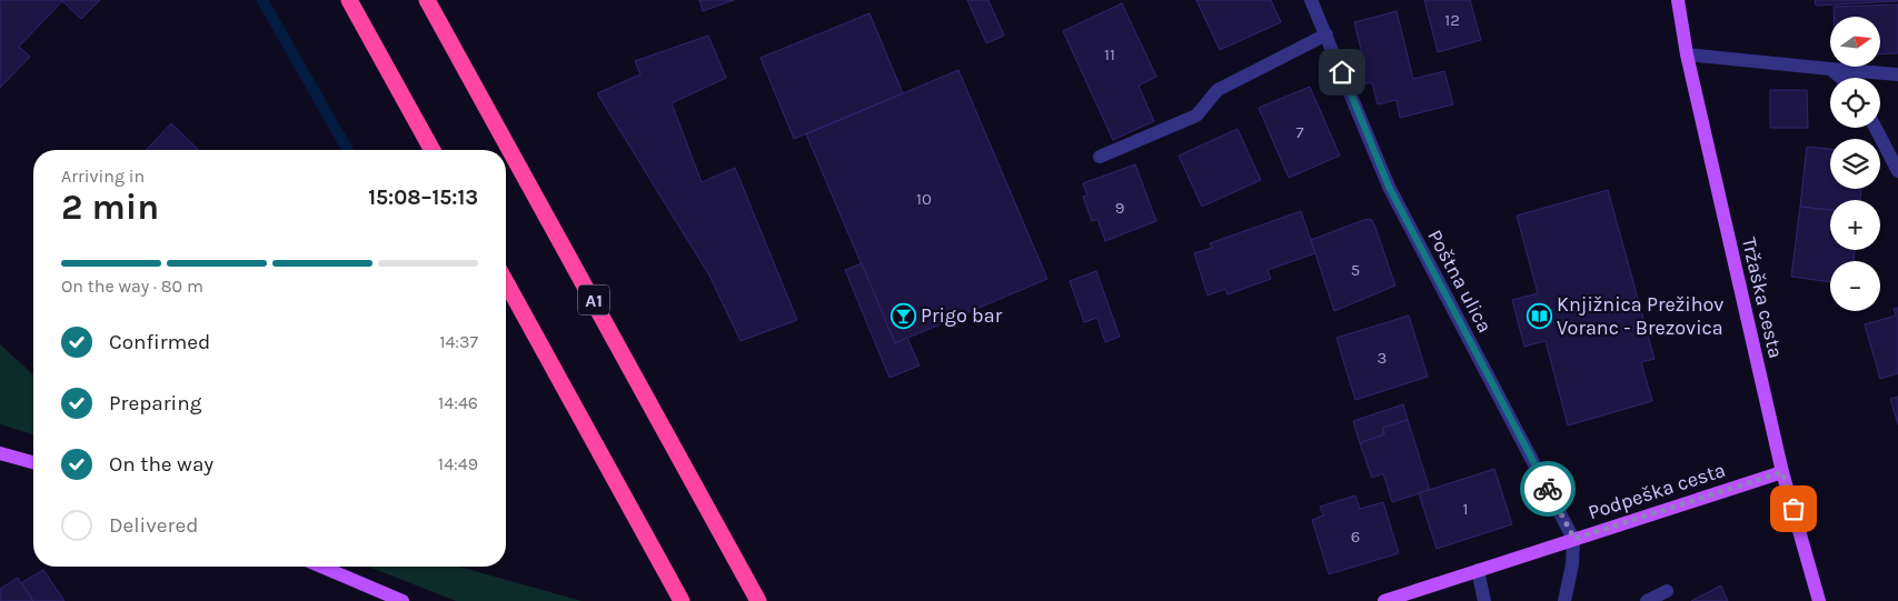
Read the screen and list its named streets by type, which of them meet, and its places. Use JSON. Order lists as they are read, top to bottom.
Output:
{
  "streets": {
    "highway": ["A1"],
    "main road": ["Tržaška cesta", "Podpeška cesta"],
    "street": ["Poštna ulica"]
  },
  "crossings": [
    ["Poštna ulica", "Podpeška cesta"],
    ["Tržaška cesta", "Podpeška cesta"]
  ],
  "places": {
    "bar": ["Prigo bar"],
    "library": ["Knjižnica Prežihov Voranc - Brezovica"]
  },
  "house_numbers": [
    "12",
    "11",
    "7",
    "10",
    "9",
    "5",
    "3",
    "1",
    "6"
  ],
  "north": "right",
  "page": {
    "map_buttons": ["+", "−"],
    "heading": ["2 min", "Arriving in", "15:08–15:13"],
    "bar": "On the way · 80 m",
    "list": [
      ["Confirmed", "14:37"],
      ["Preparing", "14:46"],
      ["On the way", "14:49"],
      "Delivered"
    ]
  }
}
